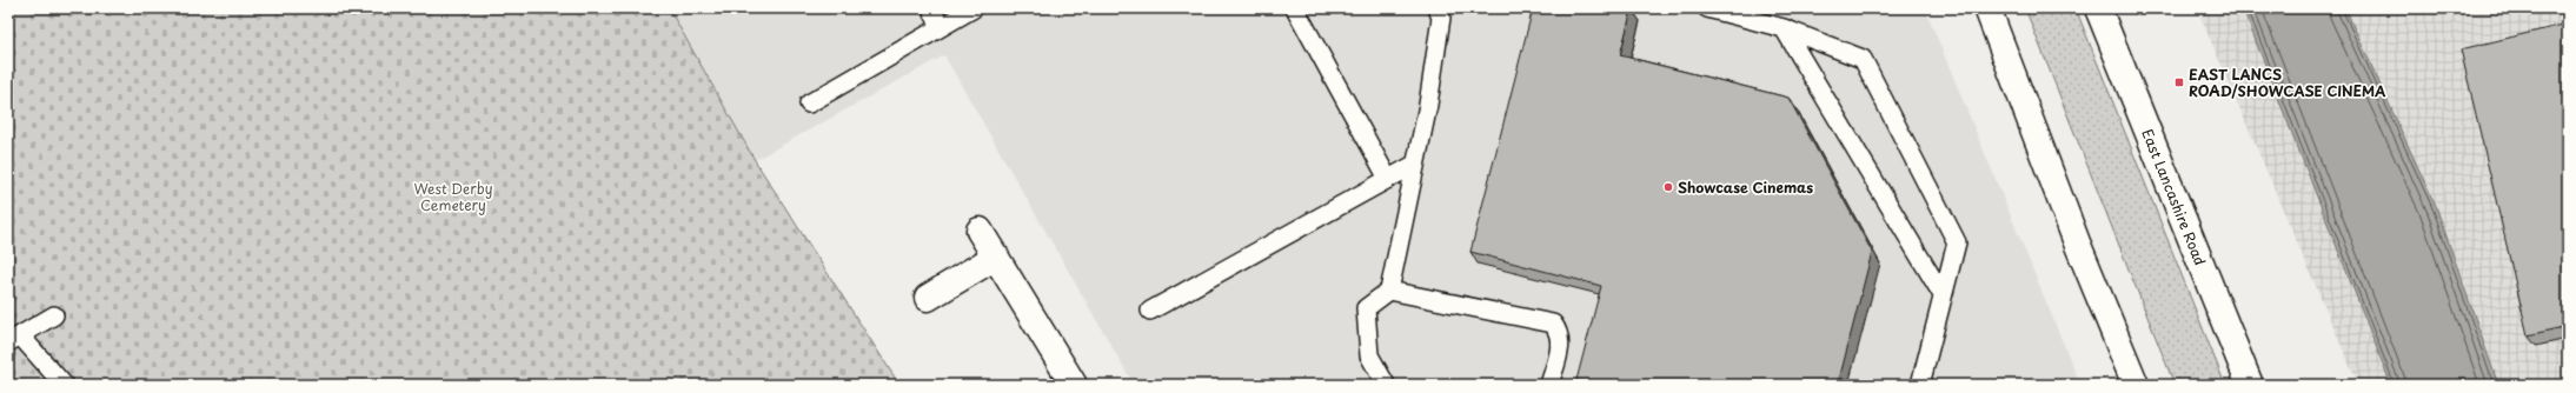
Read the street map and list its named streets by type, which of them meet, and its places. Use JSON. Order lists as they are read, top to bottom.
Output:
{
  "streets": {
    "main road": ["East Lancashire Road"]
  },
  "parks": ["West Derby Cemetery"],
  "places": {
    "transit": ["EAST LANCS ROAD/SHOWCASE CINEMA"],
    "other": ["Showcase Cinemas"]
  }
}
